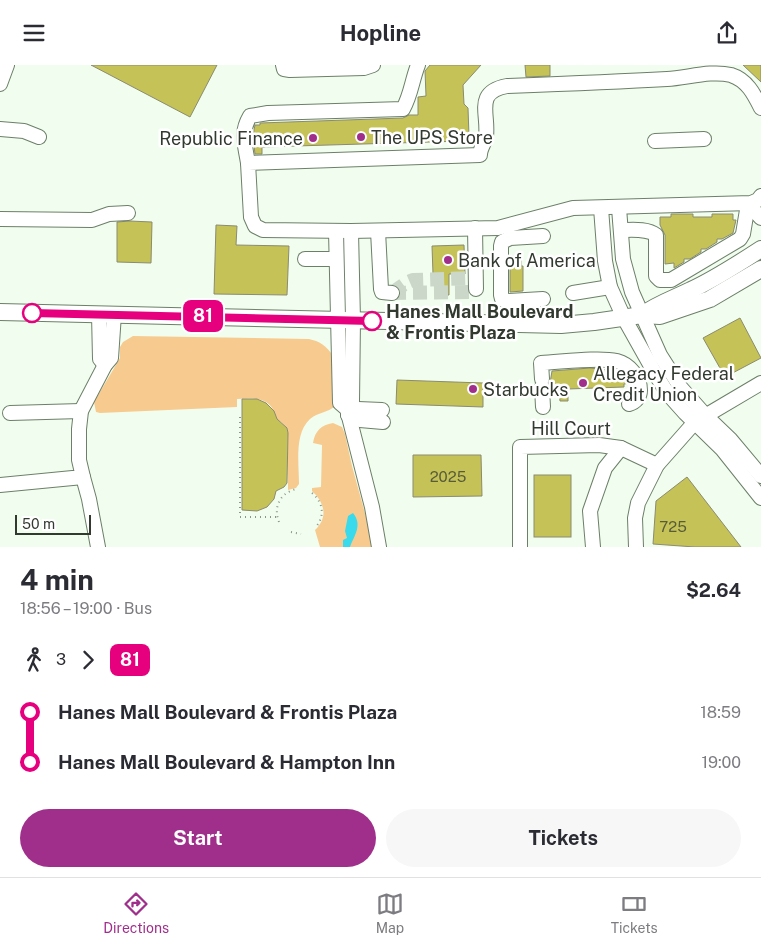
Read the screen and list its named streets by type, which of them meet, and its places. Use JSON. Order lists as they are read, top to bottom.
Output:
{
  "streets": {
    "street": ["Hill Court"]
  },
  "places": [
    "The UPS Store",
    "Republic Finance",
    "Bank of America",
    "Hanes Mall Boulevard & Frontis Plaza",
    "Allegacy Federal Credit Union",
    "Starbucks"
  ],
  "lines": ["bus line 81"],
  "house_numbers": ["2025", "725"],
  "scale_bar": "50 m",
  "page": {
    "header": "Hopline",
    "on_map": "81",
    "scale": "50 m",
    "heading": ["4 min", "18:56 – 19:00 · Bus", "$2.64"],
    "legs": ["3", "81"],
    "list": [
      {
        "name": "Hanes Mall Boulevard & Frontis Plaza",
        "value": "18:59"
      },
      {
        "name": "Hanes Mall Boulevard & Hampton Inn",
        "value": "19:00"
      }
    ],
    "buttons": ["Start", "Tickets"],
    "tabs": ["Directions", "Map", "Tickets"]
  }
}
